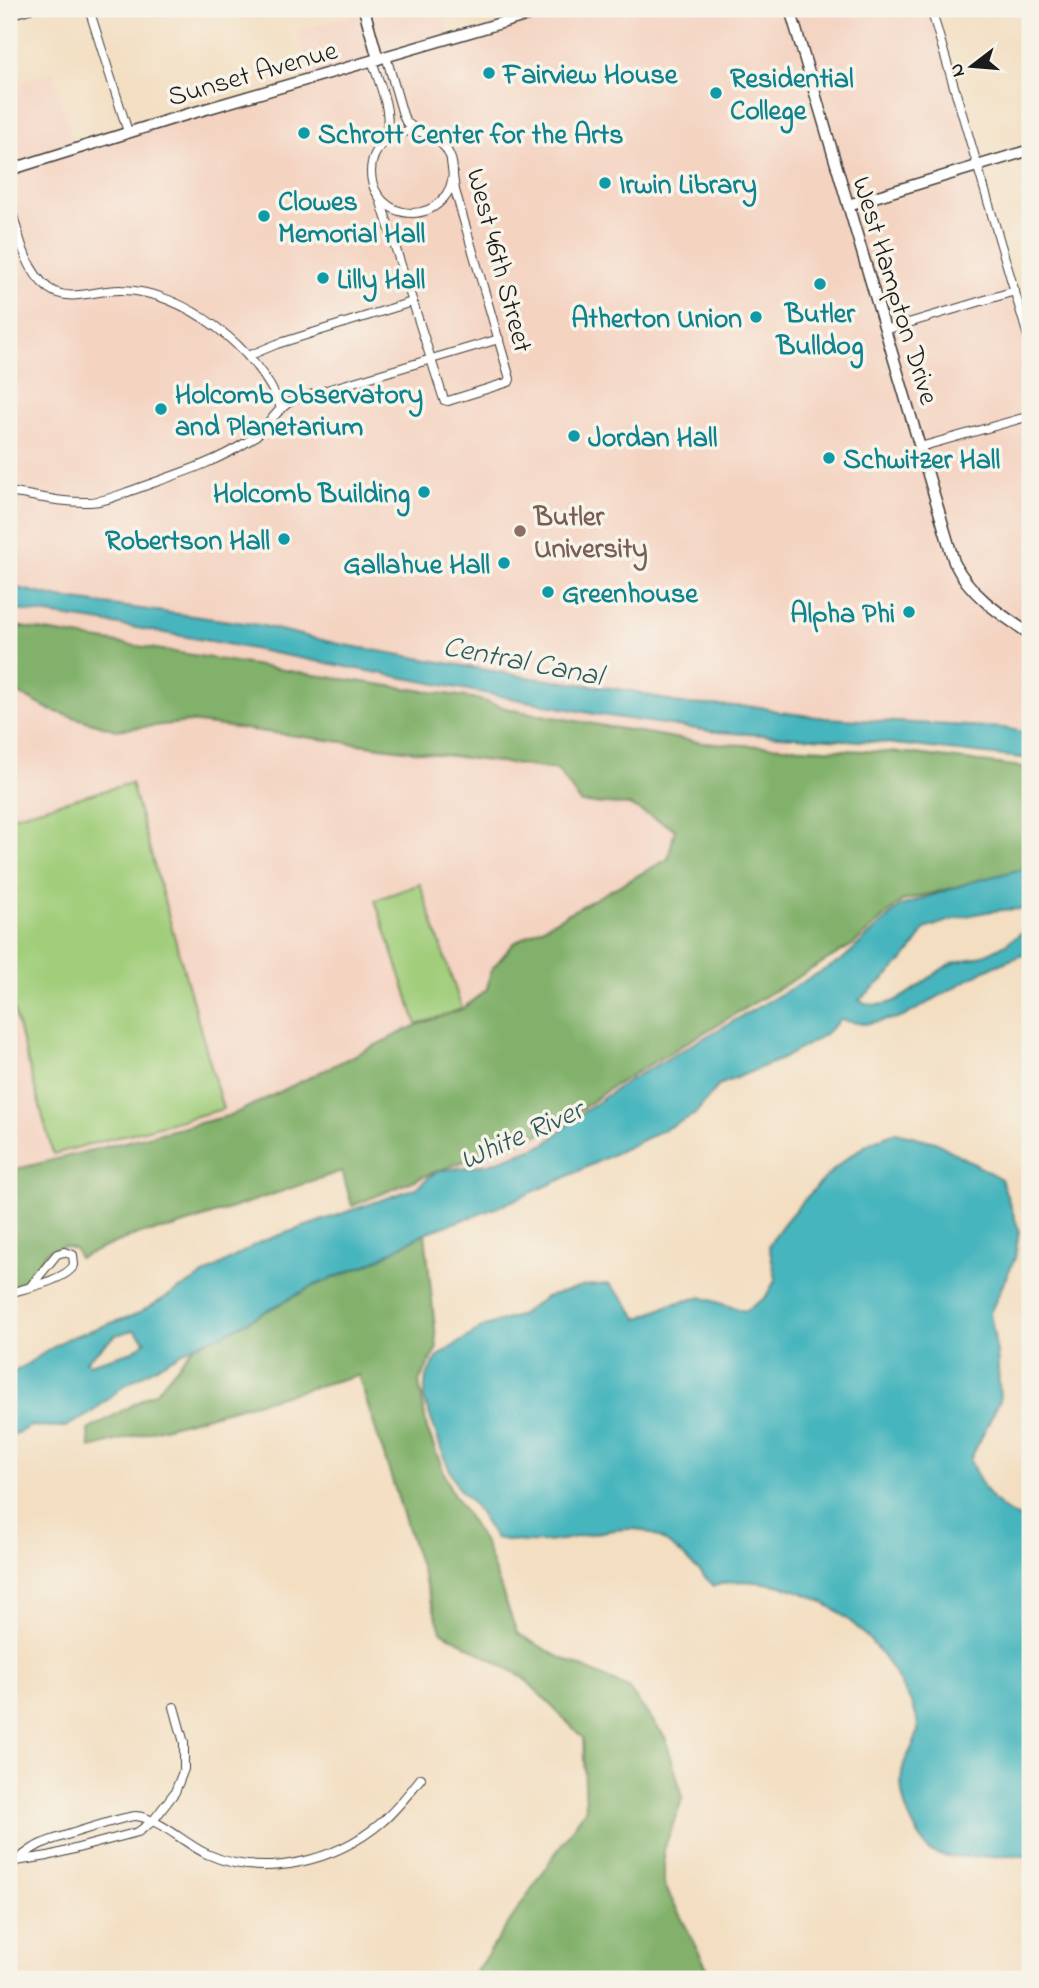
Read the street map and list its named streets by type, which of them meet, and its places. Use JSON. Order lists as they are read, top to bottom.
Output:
{
  "streets": {
    "street": ["Sunset Avenue", "West 46th Street", "West Hampton Drive"]
  },
  "crossings": [
    ["Sunset Avenue", "West 46th Street"]
  ],
  "water": ["Central Canal", "White River"],
  "places": [
    "Fairview House",
    "Residential College",
    "Schrott Center for the Arts",
    "Irwin Library",
    "Clowes Memorial Hall",
    "Lilly Hall",
    "Butler Bulldog",
    "Atherton Union",
    "Holcomb Observatory and Planetarium",
    "Jordan Hall",
    "Schwitzer Hall",
    "Holcomb Building",
    "Butler University",
    "Robertson Hall",
    "Gallahue Hall",
    "Greenhouse",
    "Alpha Phi"
  ],
  "north": "left"
}
